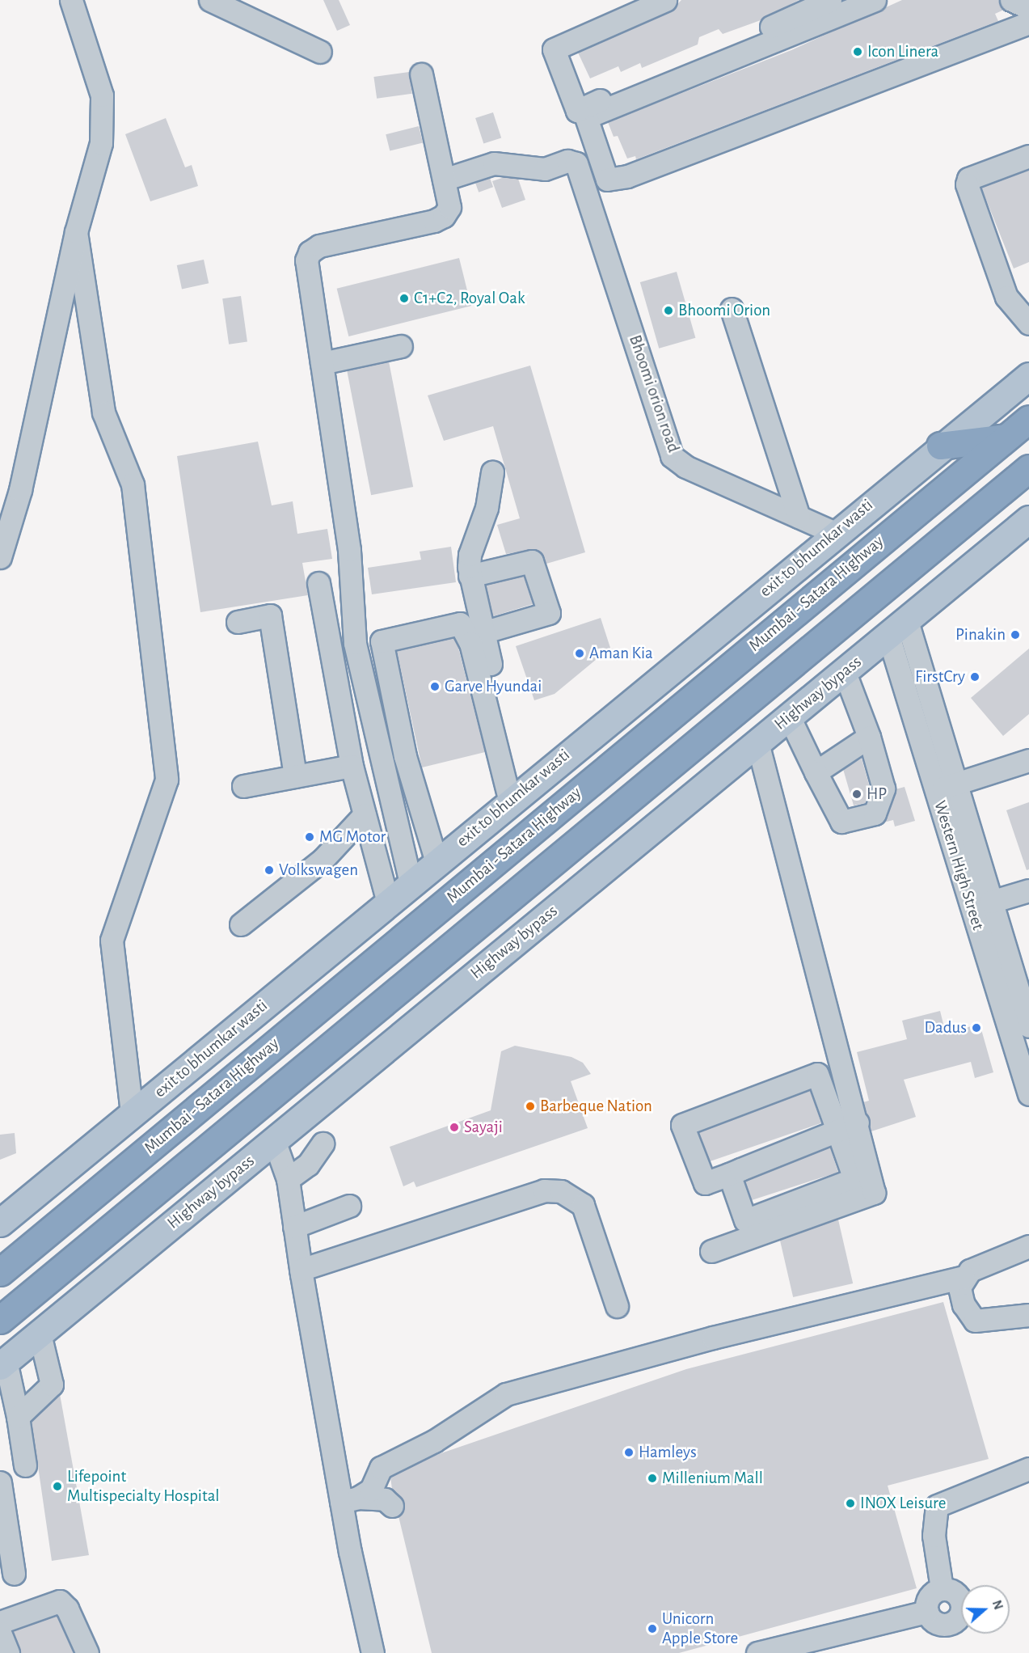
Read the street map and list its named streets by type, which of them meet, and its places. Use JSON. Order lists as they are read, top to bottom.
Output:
{
  "streets": {
    "highway": ["Mumbai - Satara Highway"],
    "main road": ["exit to bhumkar wasti", "Highway bypass"],
    "street": ["Bhoomi orion road", "Western High Street"]
  },
  "crossings": [
    ["Bhoomi orion road", "exit to bhumkar wasti"],
    ["Highway bypass", "Western High Street"]
  ],
  "places": [
    "Icon Linera",
    "C1+C2, Royal Oak",
    "Bhoomi Orion",
    "Pinakin",
    "Aman Kia",
    "FirstCry",
    "Garve Hyundai",
    "HP",
    "MG Motor",
    "Volkswagen",
    "Dadus",
    "Barbeque Nation",
    "Sayaji",
    "Hamleys",
    "Millenium Mall",
    "Lifepoint Multispecialty Hospital",
    "INOX Leisure",
    "Unicorn Apple Store"
  ],
  "north": "right"
}
